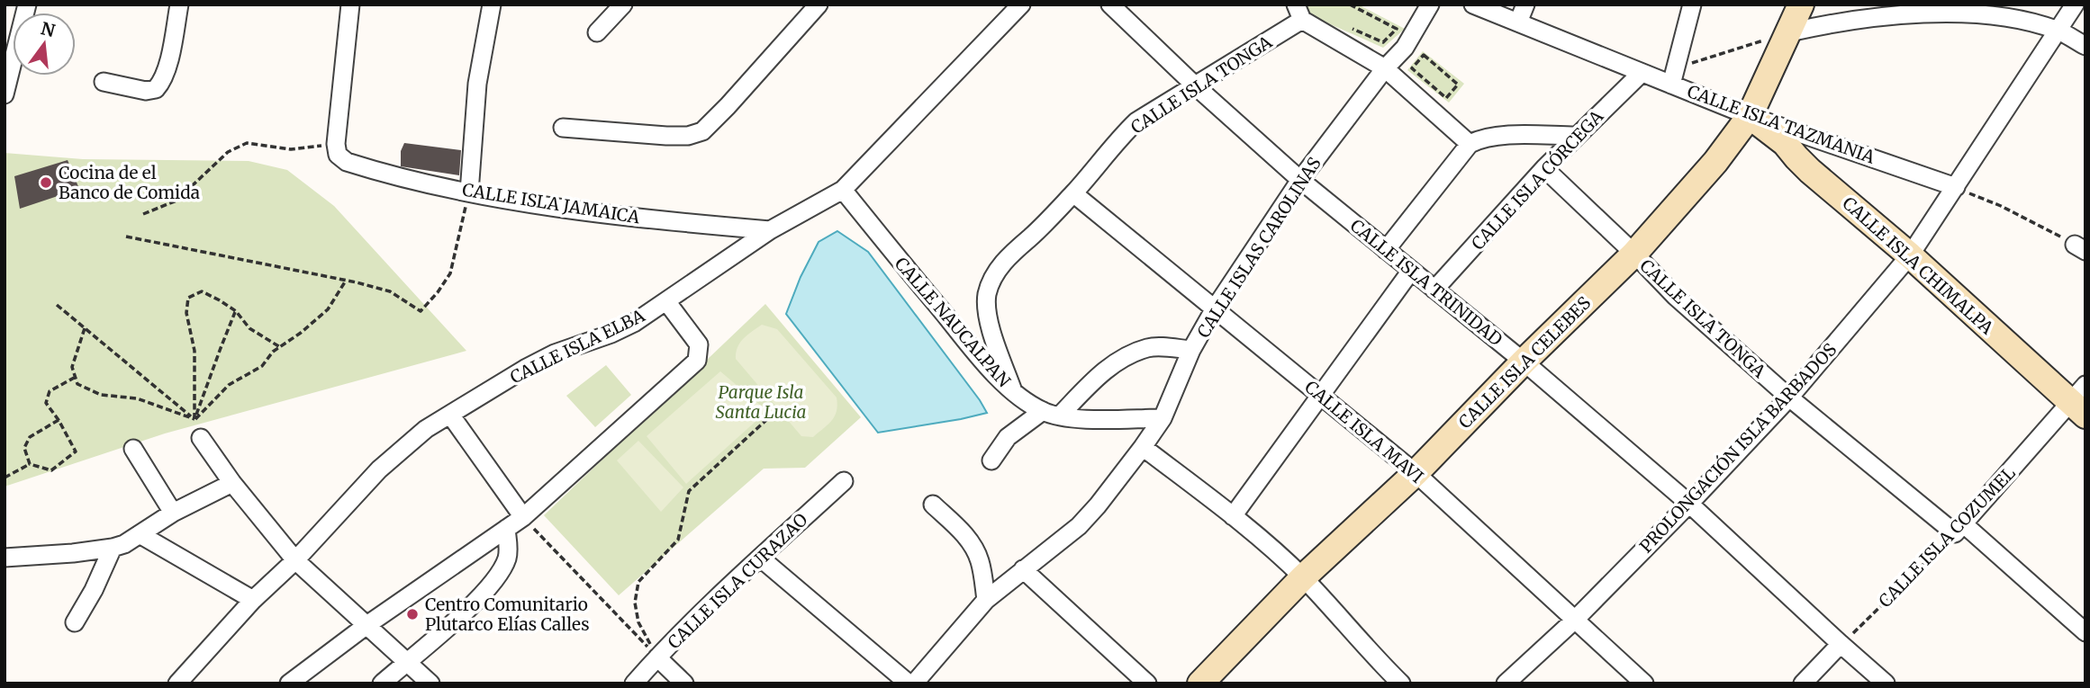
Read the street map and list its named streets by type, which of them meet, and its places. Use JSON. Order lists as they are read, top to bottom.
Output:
{
  "streets": {
    "street": [
      "CALLE ISLA TONGA",
      "CALLE ISLA TAZMANIA",
      "CALLE ISLA CÓRCEGA",
      "CALLE ISLA JAMAICA",
      "CALLE ISLAS CAROLINAS",
      "CALLE ISLA CHIMALPA",
      "CALLE ISLA TRINIDAD",
      "CALLE NAUCALPAN",
      "CALLE ISLA ELBA",
      "CALLE ISLA CELEBES",
      "CALLE ISLA MAVI",
      "PROLONGACIÓN ISLA BARBADOS",
      "CALLE ISLA COZUMEL",
      "CALLE ISLA CURAZAO"
    ]
  },
  "crossings": [
    ["CALLE ISLA TONGA", "CALLE ISLA CÓRCEGA"],
    ["CALLE ISLA TONGA", "CALLE ISLAS CAROLINAS"],
    ["CALLE ISLA TONGA", "CALLE ISLA TRINIDAD"],
    ["CALLE ISLA TONGA", "CALLE NAUCALPAN"],
    ["CALLE ISLA TONGA", "CALLE ISLA CELEBES"],
    ["CALLE ISLA TONGA", "CALLE ISLA MAVI"],
    ["CALLE ISLA TONGA", "PROLONGACIÓN ISLA BARBADOS"],
    ["CALLE ISLA TONGA", "CALLE ISLA COZUMEL"],
    ["CALLE ISLA TAZMANIA", "CALLE ISLA CÓRCEGA"],
    ["CALLE ISLA TAZMANIA", "CALLE ISLA CHIMALPA"],
    ["CALLE ISLA TAZMANIA", "CALLE ISLA CELEBES"],
    ["CALLE ISLA TAZMANIA", "PROLONGACIÓN ISLA BARBADOS"],
    ["CALLE ISLA CÓRCEGA", "CALLE ISLA TRINIDAD"],
    ["CALLE ISLA JAMAICA", "CALLE ISLA ELBA"],
    ["CALLE ISLAS CAROLINAS", "CALLE ISLA TRINIDAD"],
    ["CALLE ISLAS CAROLINAS", "CALLE NAUCALPAN"],
    ["CALLE ISLAS CAROLINAS", "CALLE ISLA MAVI"],
    ["CALLE ISLA CHIMALPA", "CALLE ISLA CELEBES"],
    ["CALLE ISLA CHIMALPA", "PROLONGACIÓN ISLA BARBADOS"],
    ["CALLE ISLA CHIMALPA", "CALLE ISLA COZUMEL"],
    ["CALLE ISLA TRINIDAD", "CALLE ISLA CELEBES"],
    ["CALLE ISLA TRINIDAD", "PROLONGACIÓN ISLA BARBADOS"],
    ["CALLE ISLA TRINIDAD", "CALLE ISLA COZUMEL"],
    ["CALLE NAUCALPAN", "CALLE ISLA ELBA"],
    ["CALLE ISLA CELEBES", "CALLE ISLA MAVI"],
    ["CALLE ISLA MAVI", "PROLONGACIÓN ISLA BARBADOS"]
  ],
  "parks": ["Parque Isla Santa Lucia"],
  "places": ["Cocina de el Banco de Comida", "Centro Comunitario Plutarco Elías Calles"],
  "north": "top"
}
